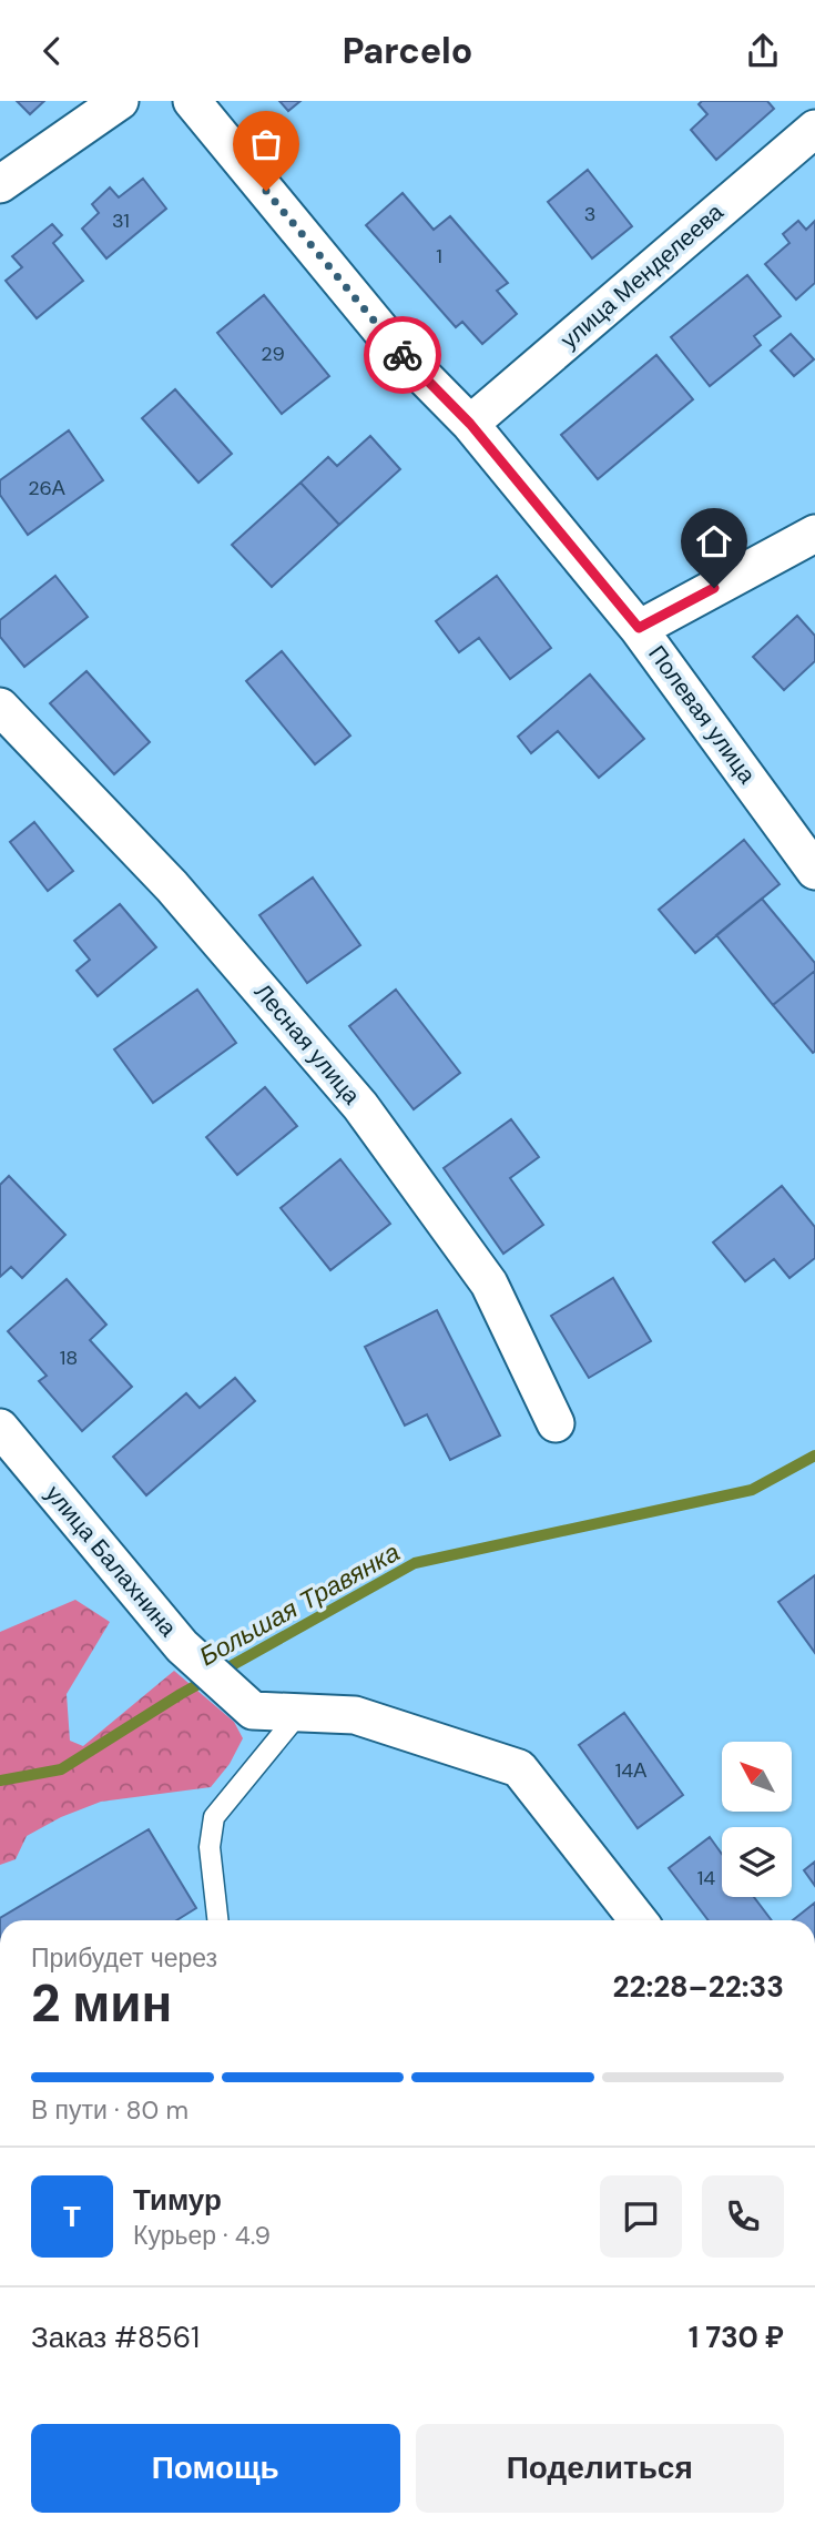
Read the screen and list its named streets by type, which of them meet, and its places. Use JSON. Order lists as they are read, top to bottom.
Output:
{
  "streets": {
    "street": [
      "улица Менделеева",
      "Полевая улица",
      "Лесная улица",
      "улица Балахнина"
    ]
  },
  "crossings": [
    ["улица Менделеева", "Полевая улица"]
  ],
  "water": ["Большая Травянка"],
  "house_numbers": [
    "3",
    "31",
    "1",
    "29",
    "26А",
    "18",
    "14А",
    "14"
  ],
  "north": "top left",
  "page": {
    "header": "Parcelo",
    "heading": ["2 мин", "Прибудет через", "22:28–22:33"],
    "panel": [
      "Тимур",
      "Курьер · 4.9",
      "Заказ #8561",
      "1 730 ₽"
    ],
    "bar": "В пути · 80 m",
    "round": "Т",
    "buttons": ["Помощь", "Поделиться"]
  }
}
